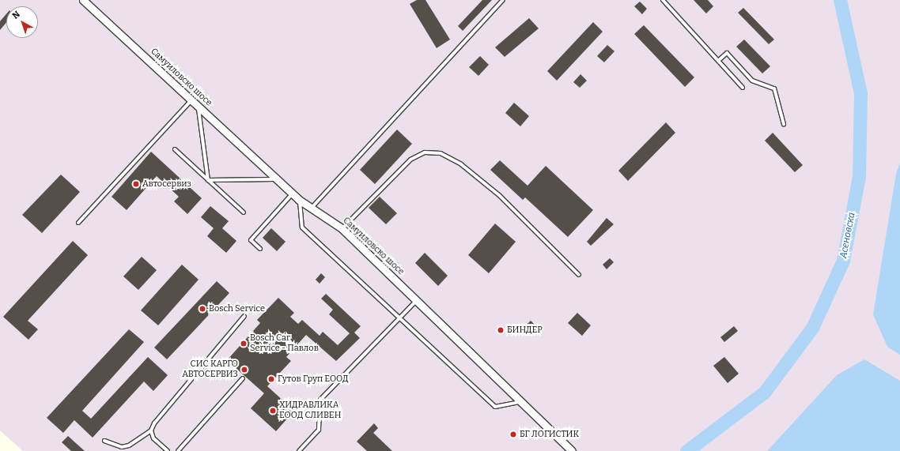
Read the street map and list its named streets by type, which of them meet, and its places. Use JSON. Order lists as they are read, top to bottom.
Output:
{
  "streets": {
    "street": ["Самуиловско шосе"]
  },
  "water": ["Асеновска"],
  "places": [
    "Автосервиз",
    "Bosch Service",
    "БИНДЕР",
    "Bosch Car Service - Павлов",
    "СИС КАРГО АВТОСЕРВИЗ",
    "Гутов Груп ЕООД",
    "ХИДРАВЛИКА ЕООД СЛИВЕН",
    "БГ ЛОГИСТИК"
  ],
  "north": "top left"
}
